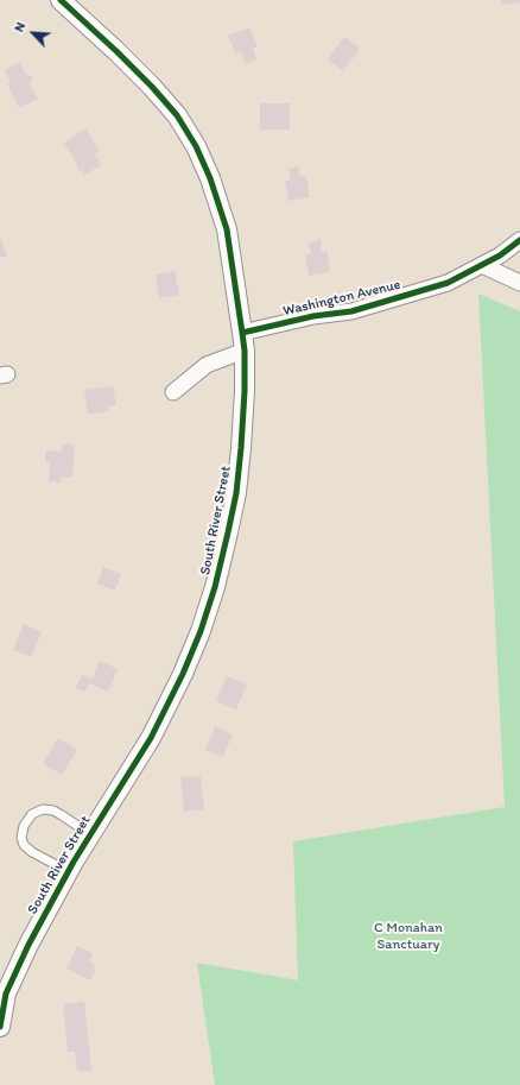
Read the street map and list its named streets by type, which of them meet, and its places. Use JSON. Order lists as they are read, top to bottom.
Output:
{
  "streets": {
    "street": ["Washington Avenue", "South River Street"]
  },
  "crossings": [
    ["Washington Avenue", "South River Street"]
  ],
  "parks": ["C Monahan Sanctuary"],
  "north": "top left"
}
